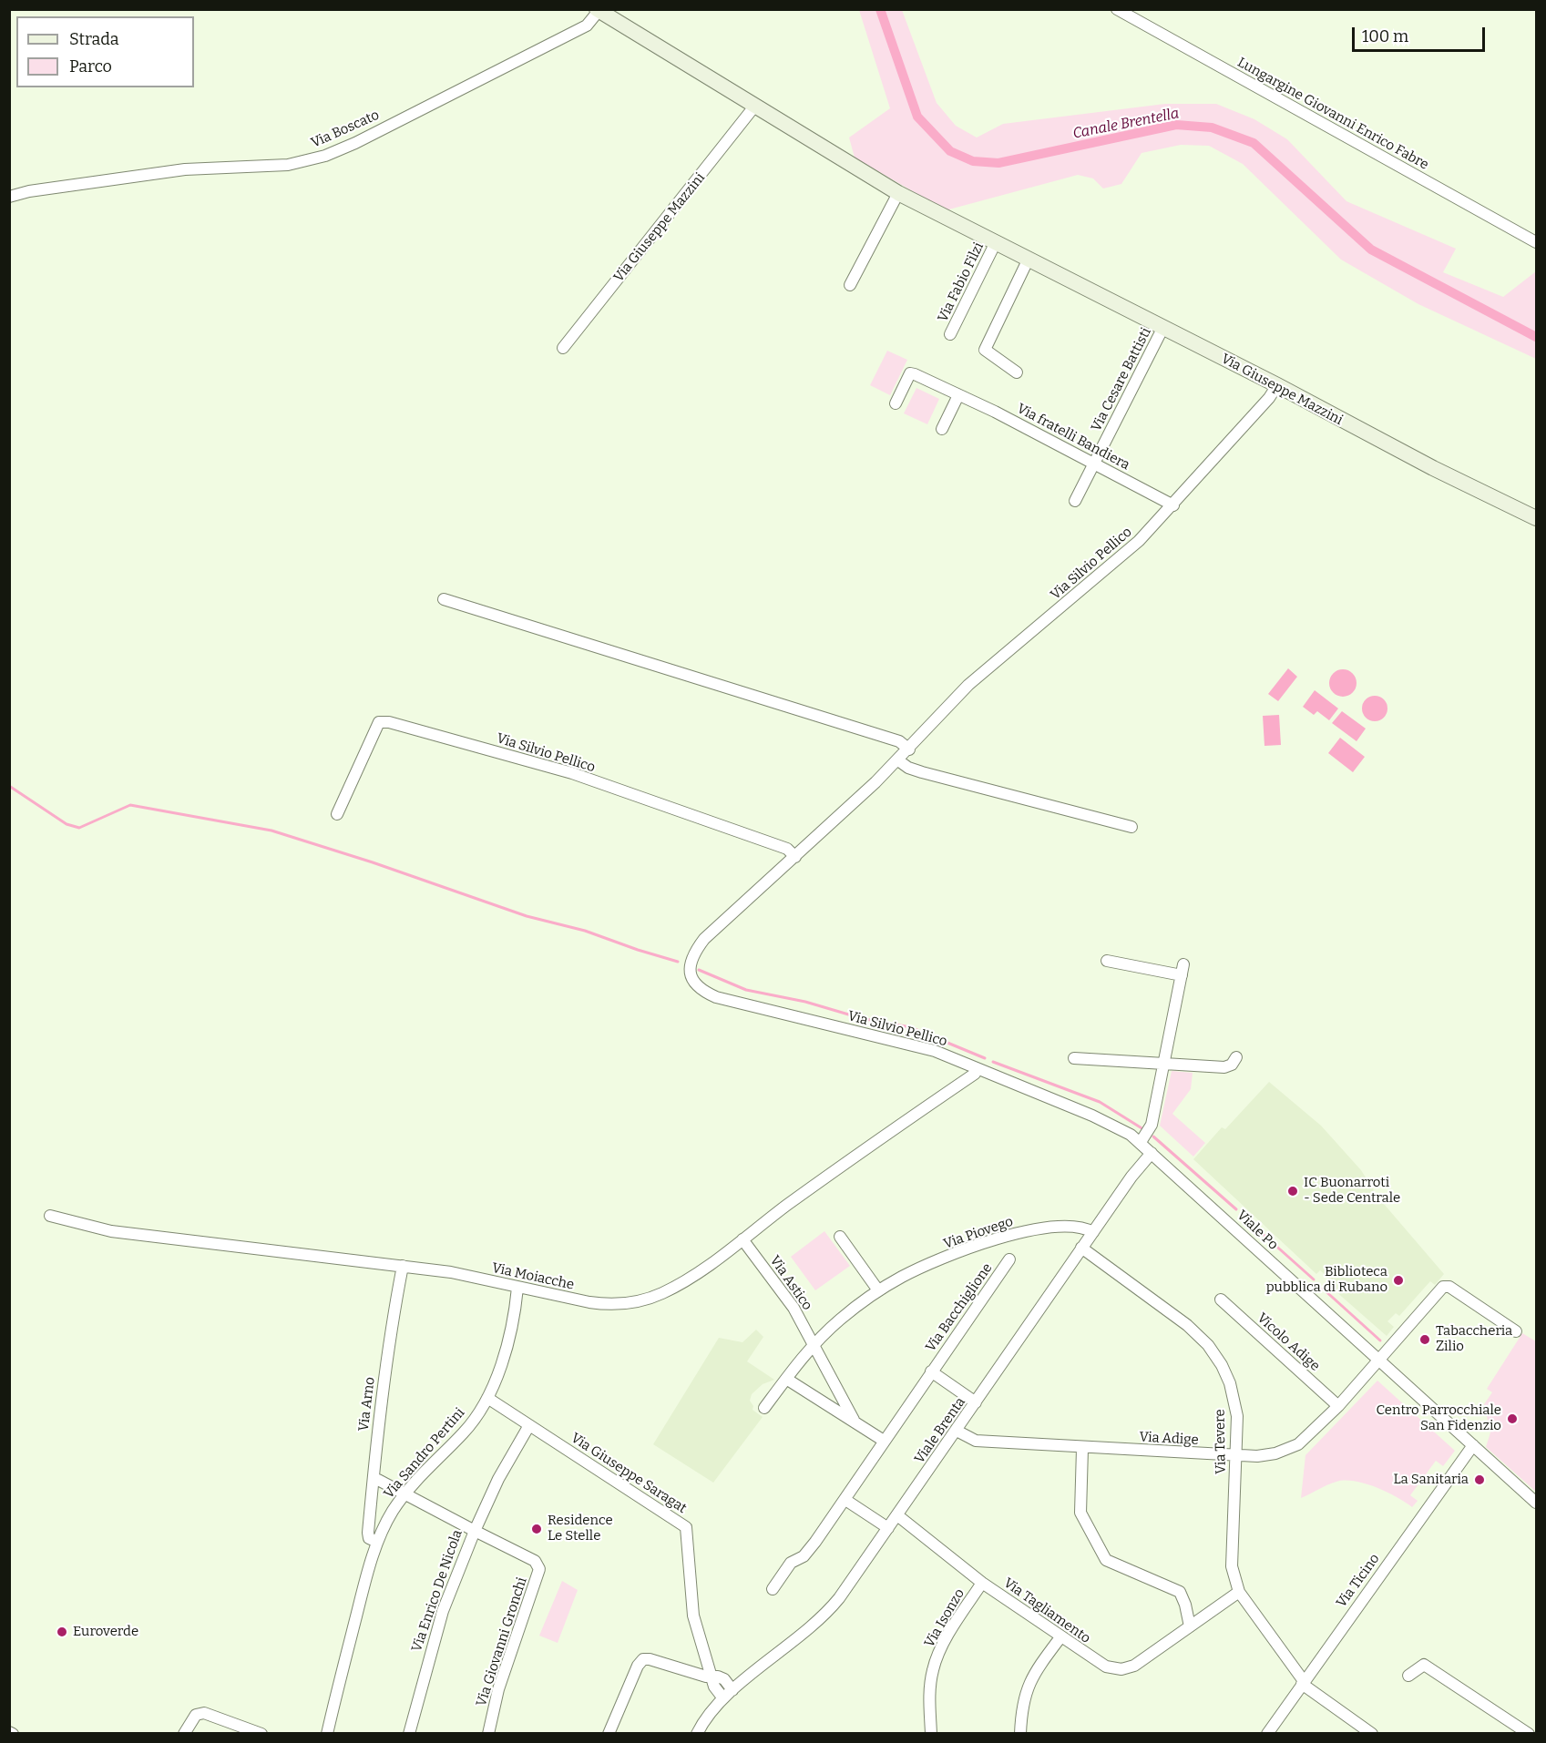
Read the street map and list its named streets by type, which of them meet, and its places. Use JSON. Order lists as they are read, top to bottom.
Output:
{
  "streets": {
    "main road": ["Via Giuseppe Mazzini"],
    "street": [
      "Lungargine Giovanni Enrico Fabre",
      "Via Boscato",
      "Via Fabio Filzi",
      "Via Cesare Battisti",
      "Via fratelli Bandiera",
      "Via Silvio Pellico",
      "Viale Po",
      "Via Piovego",
      "Via Moiacche",
      "Via Astico",
      "Via Bacchiglione",
      "Vicolo Adige",
      "Via Arno",
      "Viale Brenta",
      "Via Adige",
      "Via Tevere",
      "Via Sandro Pertini",
      "Via Giuseppe Saragat",
      "Via Ticino",
      "Via Enrico De Nicola",
      "Via Tagliamento",
      "Via Isonzo",
      "Via Giovanni Gronchi"
    ]
  },
  "crossings": [
    ["Via Boscato", "Via Giuseppe Mazzini"],
    ["Via Giuseppe Mazzini", "Via Fabio Filzi"],
    ["Via Giuseppe Mazzini", "Via Cesare Battisti"],
    ["Via Giuseppe Mazzini", "Via Silvio Pellico"],
    ["Via Cesare Battisti", "Via fratelli Bandiera"],
    ["Via fratelli Bandiera", "Via Silvio Pellico"],
    ["Via Silvio Pellico", "Viale Po"],
    ["Via Silvio Pellico", "Via Moiacche"],
    ["Viale Po", "Via Moiacche"],
    ["Viale Po", "Viale Brenta"],
    ["Viale Po", "Via Adige"],
    ["Viale Po", "Via Ticino"],
    ["Via Piovego", "Via Astico"],
    ["Via Piovego", "Viale Brenta"],
    ["Via Moiacche", "Via Astico"],
    ["Via Moiacche", "Via Arno"],
    ["Via Moiacche", "Via Sandro Pertini"],
    ["Via Bacchiglione", "Viale Brenta"],
    ["Vicolo Adige", "Via Adige"],
    ["Via Arno", "Via Sandro Pertini"],
    ["Viale Brenta", "Via Adige"],
    ["Viale Brenta", "Via Tevere"],
    ["Viale Brenta", "Via Tagliamento"],
    ["Via Adige", "Via Tevere"],
    ["Via Tevere", "Via Ticino"],
    ["Via Tevere", "Via Tagliamento"],
    ["Via Sandro Pertini", "Via Giuseppe Saragat"],
    ["Via Sandro Pertini", "Via Enrico De Nicola"],
    ["Via Enrico De Nicola", "Via Giovanni Gronchi"],
    ["Via Tagliamento", "Via Isonzo"]
  ],
  "water": ["Canale Brentella"],
  "places": [
    "IC Buonarroti - Sede Centrale",
    "Biblioteca pubblica di Rubano",
    "Tabaccheria Zilio",
    "Centro Parrocchiale San Fidenzio",
    "La Sanitaria",
    "Residence Le Stelle",
    "Euroverde"
  ],
  "legend": ["Strada", "Parco"],
  "scale_bar": "100 m"
}
